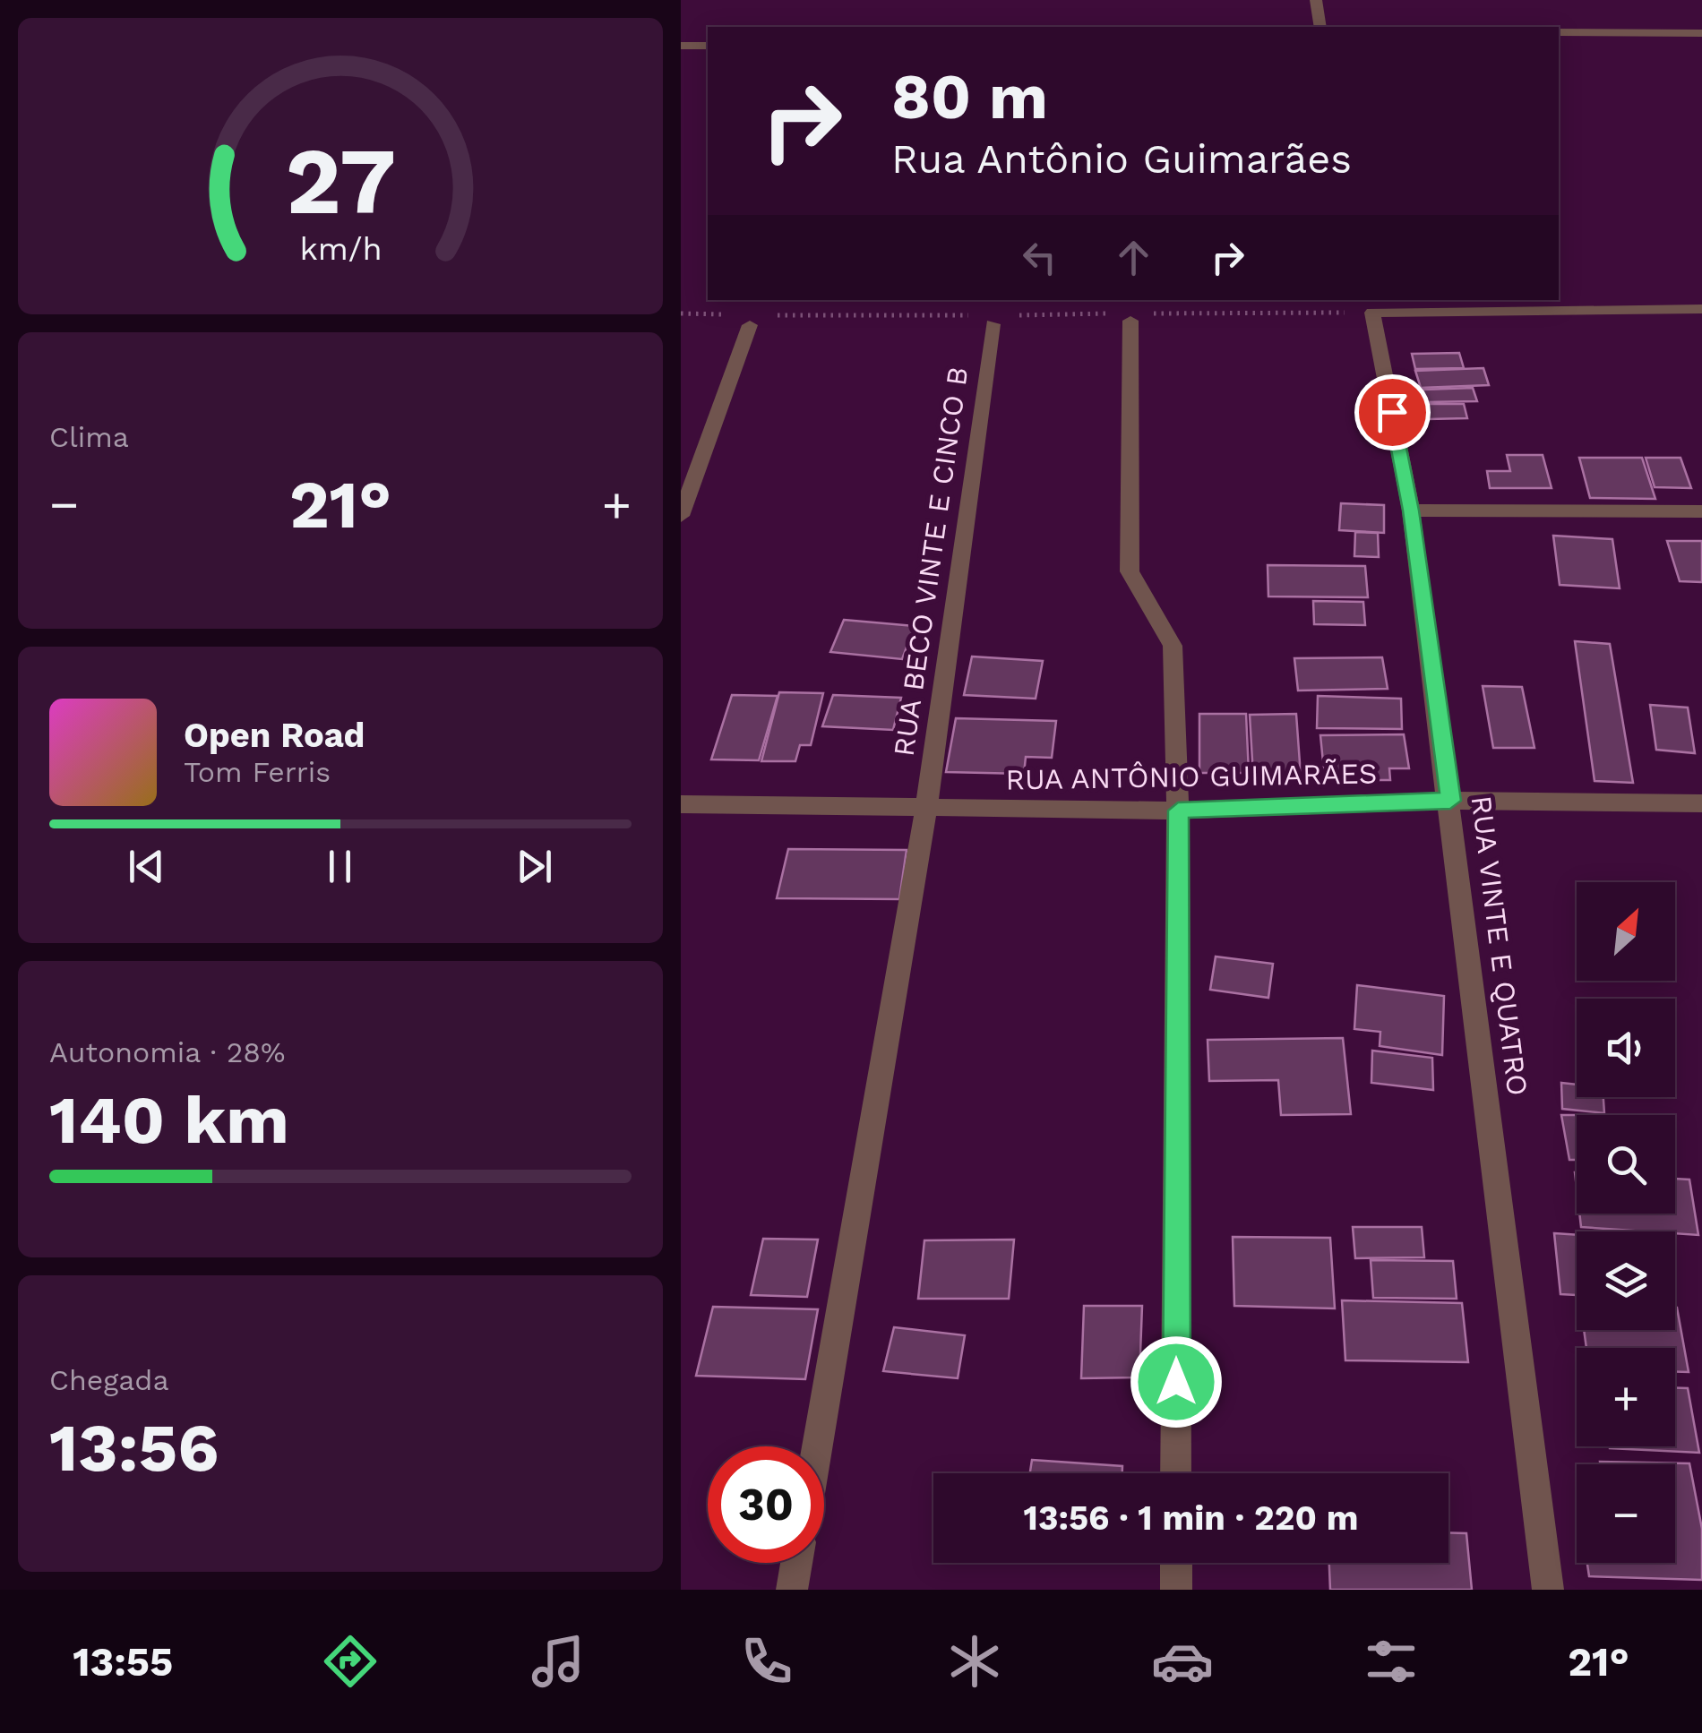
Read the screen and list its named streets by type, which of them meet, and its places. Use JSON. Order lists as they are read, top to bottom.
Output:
{
  "streets": {
    "street": ["RUA BECO VINTE E CINCO B", "RUA ANTÔNIO GUIMARÃES", "RUA VINTE E QUATRO"]
  },
  "crossings": [
    ["RUA BECO VINTE E CINCO B", "RUA ANTÔNIO GUIMARÃES"],
    ["RUA ANTÔNIO GUIMARÃES", "RUA VINTE E QUATRO"]
  ],
  "north": "top right",
  "page": {
    "turn": ["80 m", "Rua Antônio Guimarães"],
    "tile": [
      "Clima",
      ["Autonomia · 28%", "140 km"],
      ["Chegada", "13:56"]
    ],
    "heat": ["−", "21°", "+"],
    "song": ["Open Road", "Tom Ferris"],
    "map_buttons": ["+", "−"],
    "limit": "30",
    "trip": "13:56 · 1 min · 220 m",
    "tabs": ["13:55", "21°"],
    "gauge": ["27", "km/h"]
  }
}
